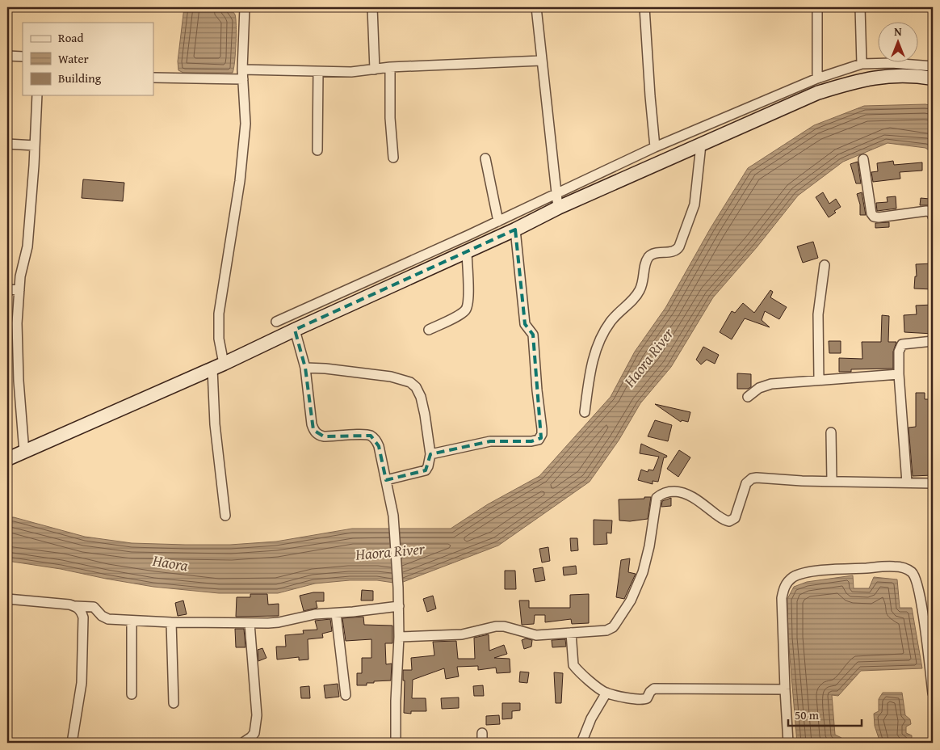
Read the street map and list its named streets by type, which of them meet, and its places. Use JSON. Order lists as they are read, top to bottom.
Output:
{
  "water": ["Haora River", "Haora"],
  "legend": ["Road", "Water", "Building"],
  "scale_bar": "50 m",
  "north": "top"
}
